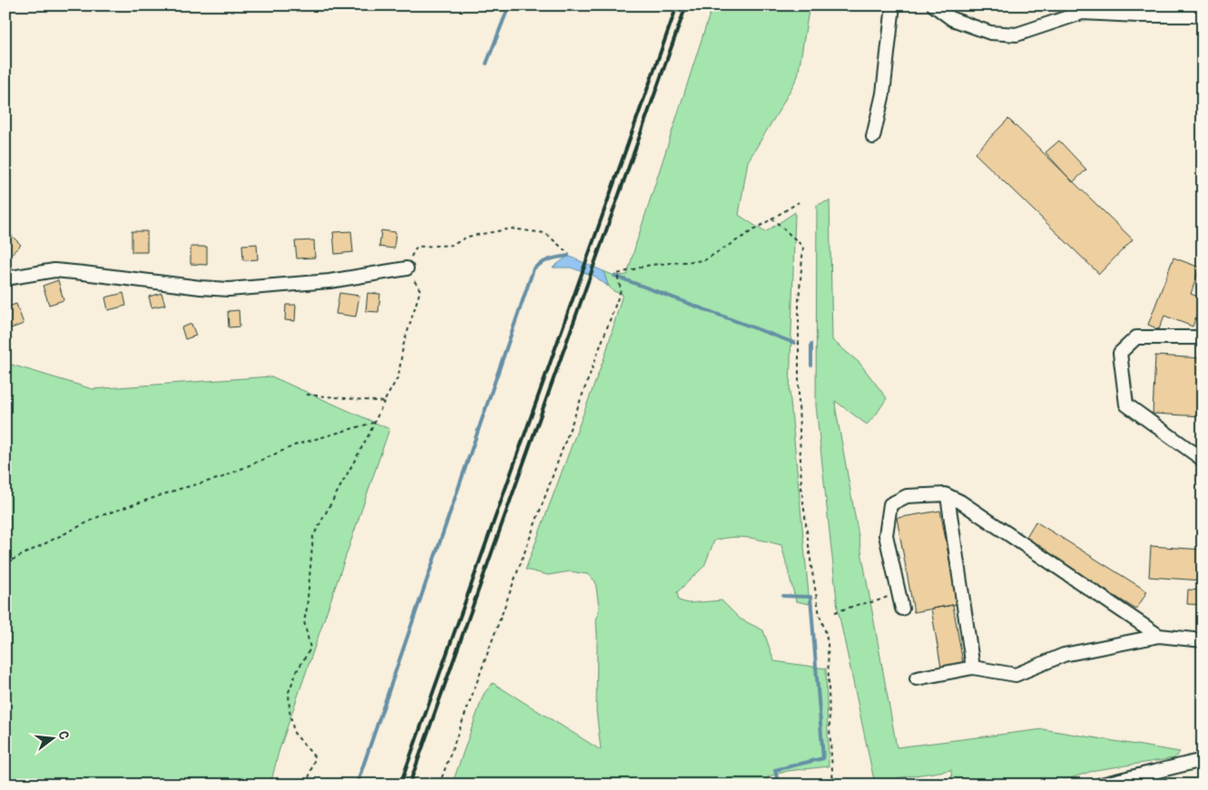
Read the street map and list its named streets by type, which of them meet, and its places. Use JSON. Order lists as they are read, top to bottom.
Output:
{
  "north": "right"
}
